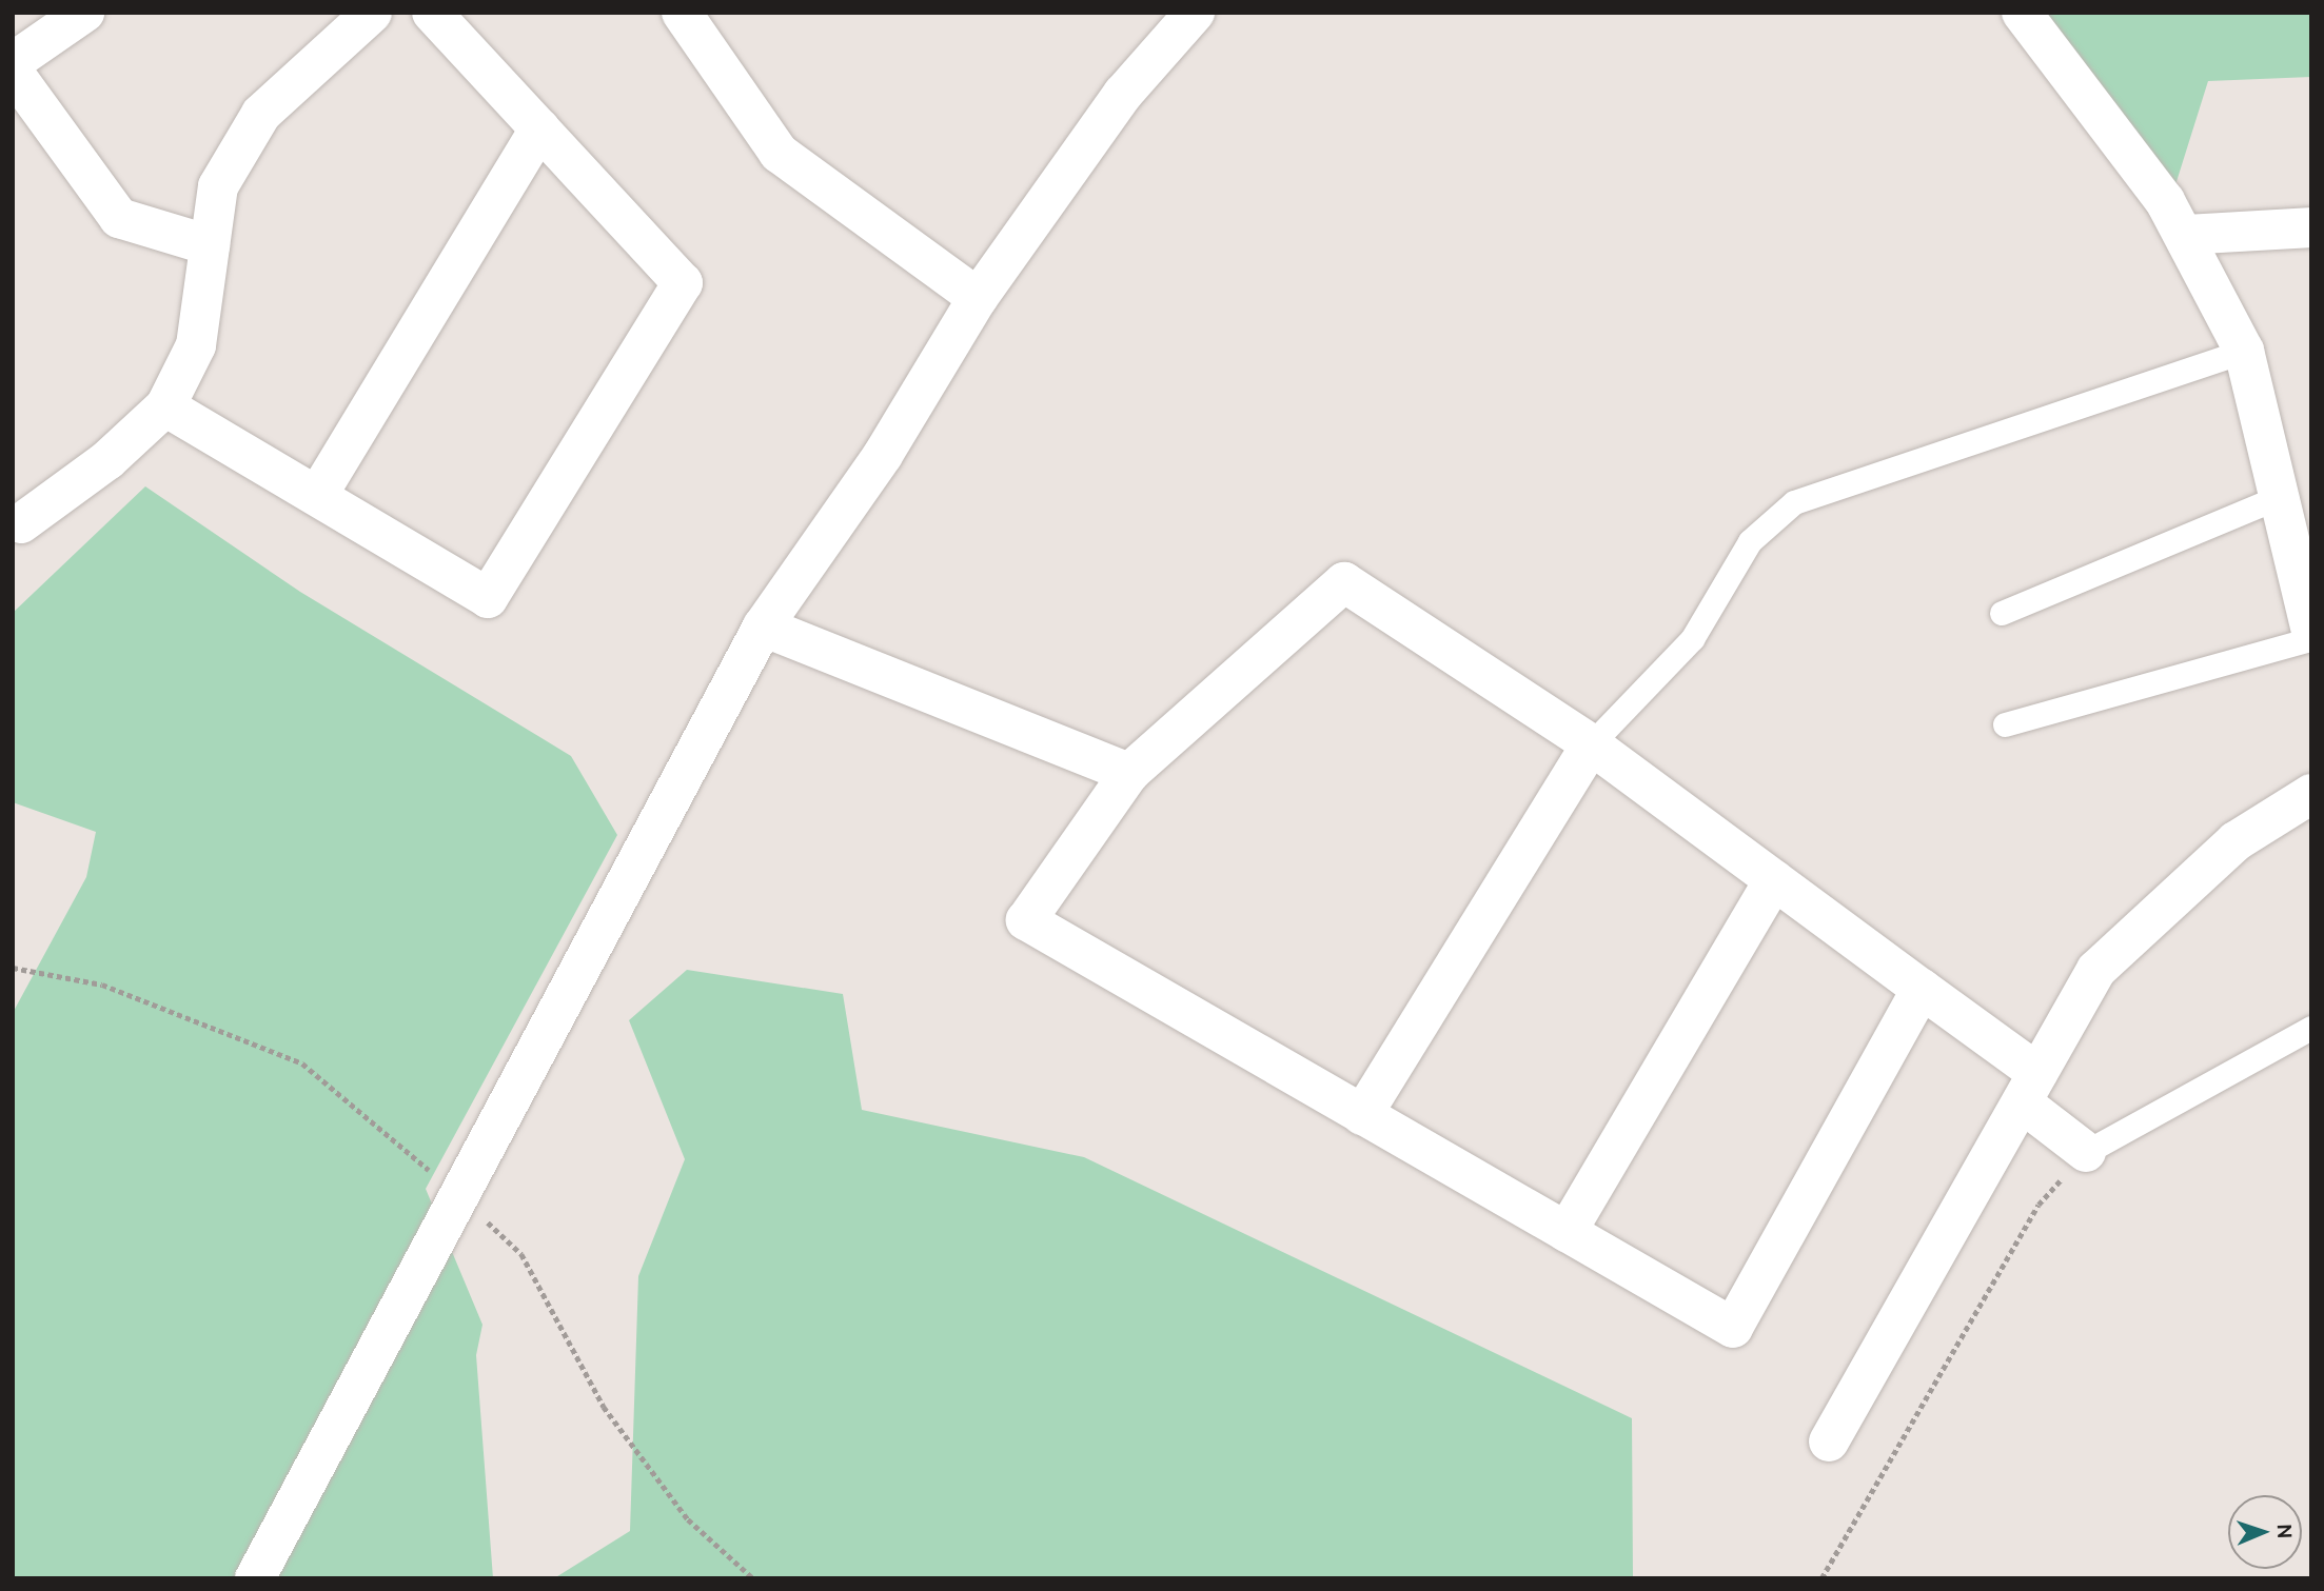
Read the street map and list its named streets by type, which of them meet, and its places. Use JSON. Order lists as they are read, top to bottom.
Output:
{
  "north": "right"
}
